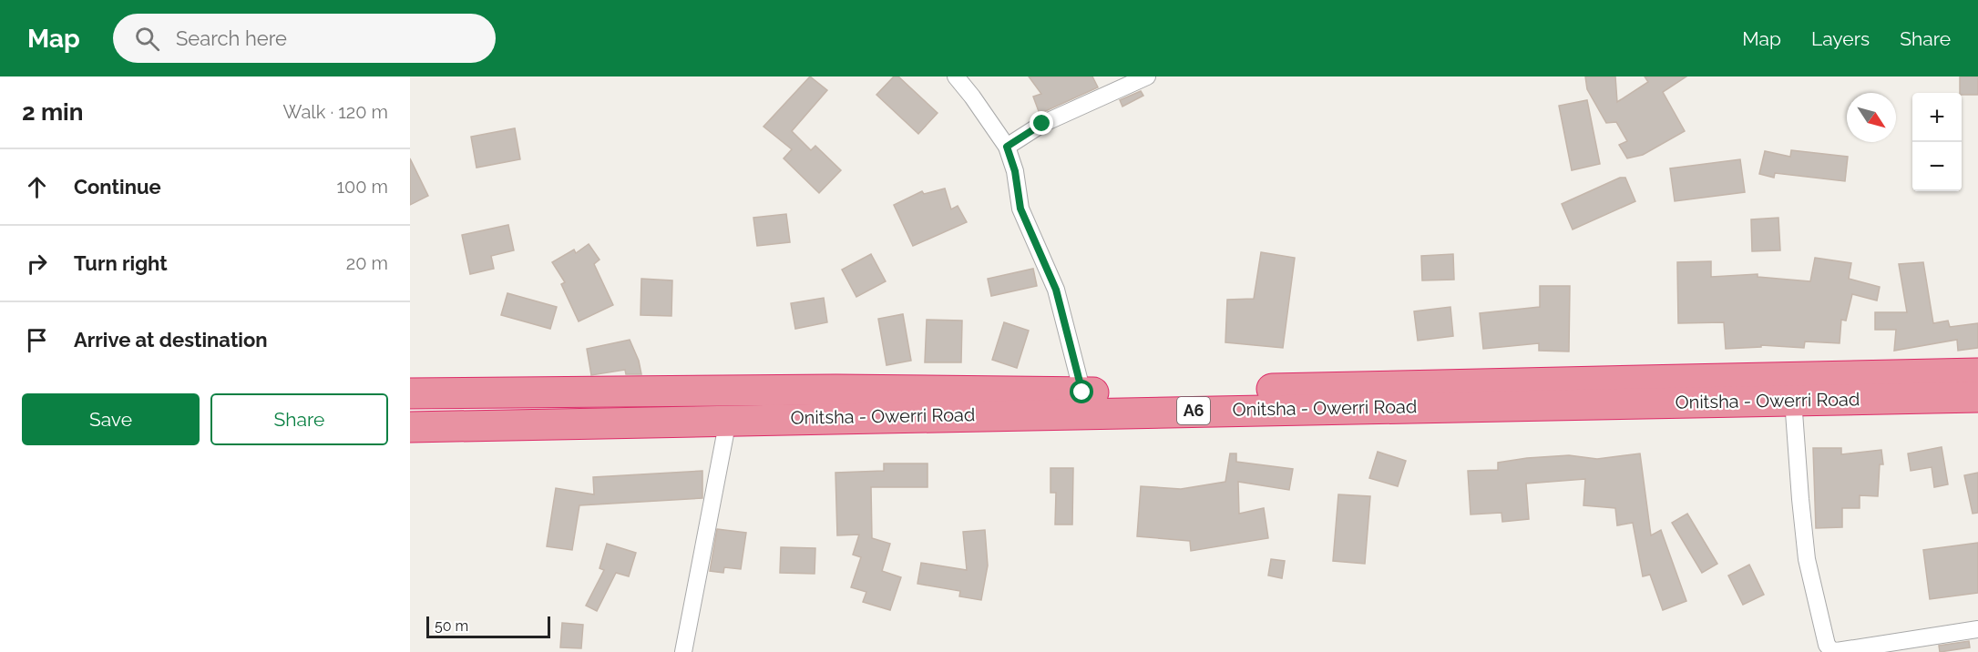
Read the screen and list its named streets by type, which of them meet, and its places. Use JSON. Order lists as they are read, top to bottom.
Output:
{
  "streets": {
    "highway": ["Onitsha - Owerri Road", "A6"]
  },
  "scale_bar": "50 m",
  "north": "bottom right",
  "page": {
    "header": "Map",
    "search": "Search here",
    "nav": ["Map", "Layers", "Share"],
    "heading": ["2 min", "Walk · 120 m"],
    "map_buttons": ["+", "−"],
    "list": [
      ["Continue", "100 m"],
      ["Turn right", "20 m"],
      "Arrive at destination"
    ],
    "buttons": ["Save", "Share"],
    "scale": "50 m"
  }
}
